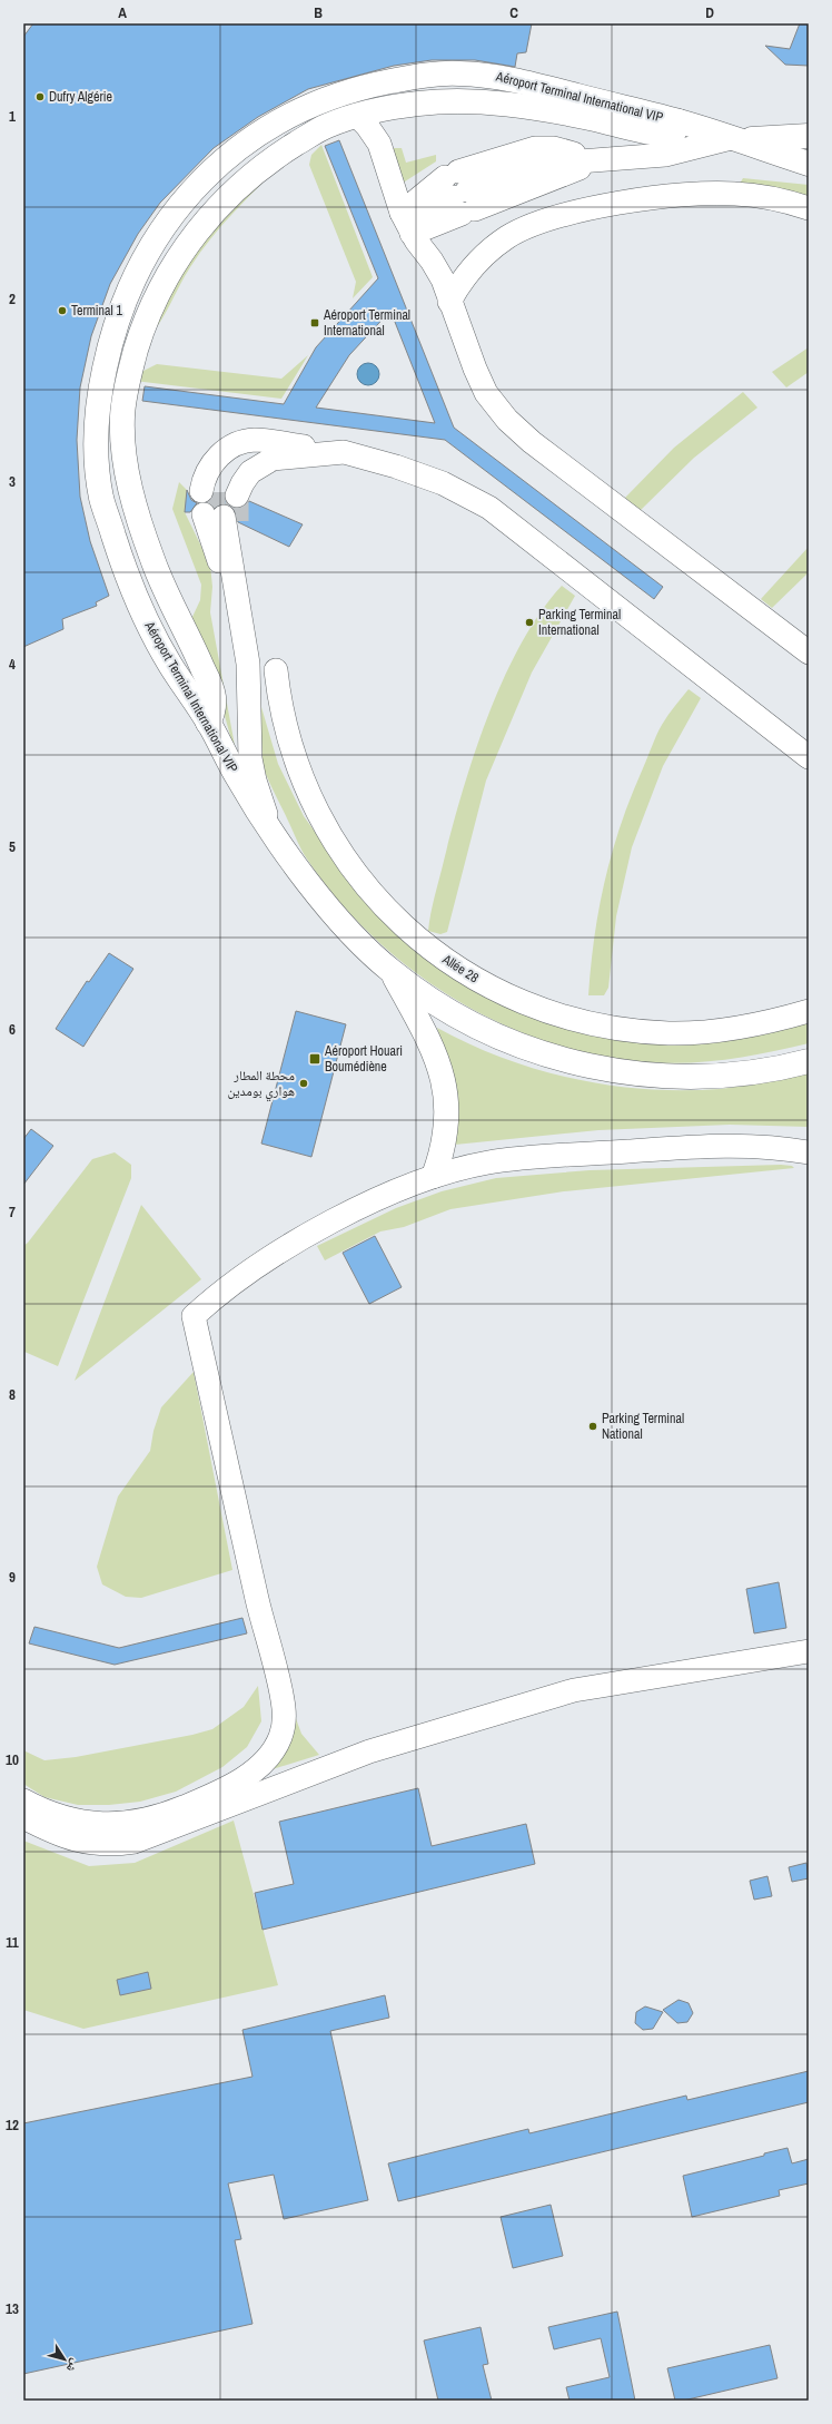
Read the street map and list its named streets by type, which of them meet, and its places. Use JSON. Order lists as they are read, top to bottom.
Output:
{
  "streets": {
    "main road": ["Aéroport Terminal International VIP"],
    "street": ["Allée 28"]
  },
  "places": {
    "other": [
      "Dufry Algérie",
      "Terminal 1",
      "Parking Terminal International",
      "محطة المطار هواري بومدين",
      "Parking Terminal National"
    ],
    "transit": ["Aéroport Terminal International", "Aéroport Houari Boumédiène"]
  },
  "north": "bottom right",
  "grid": {
    "columns": [
      "A",
      "B",
      "C",
      "D"
    ],
    "rows": [
      "1",
      "2",
      "3",
      "4",
      "5",
      "6",
      "7",
      "8",
      "9",
      "10",
      "11",
      "12",
      "13"
    ]
  }
}
